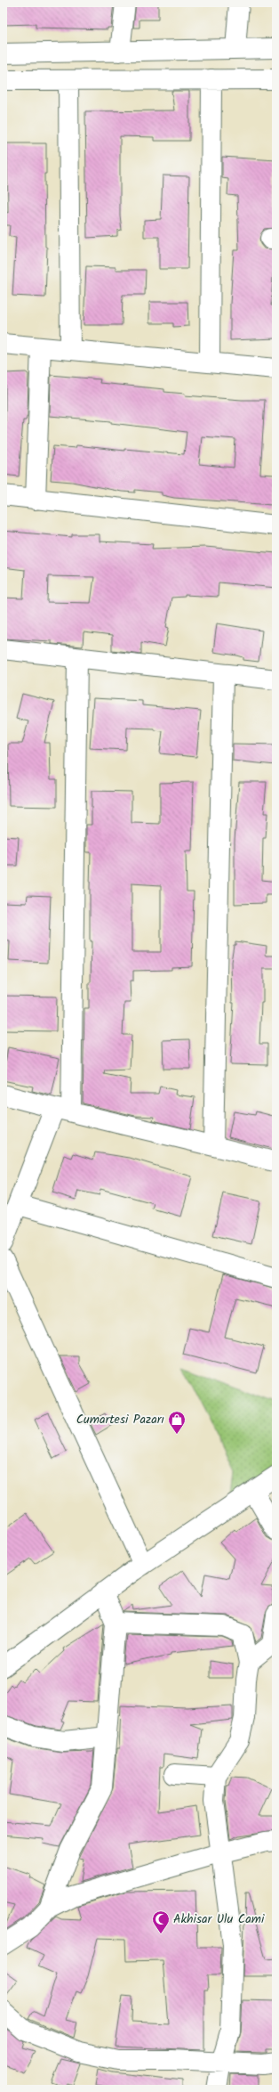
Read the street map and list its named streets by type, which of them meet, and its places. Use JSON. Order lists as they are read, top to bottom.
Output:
{
  "places": {
    "shop": ["Cumartesi Pazarı"],
    "mosque": ["Akhisar Ulu Cami"]
  }
}
